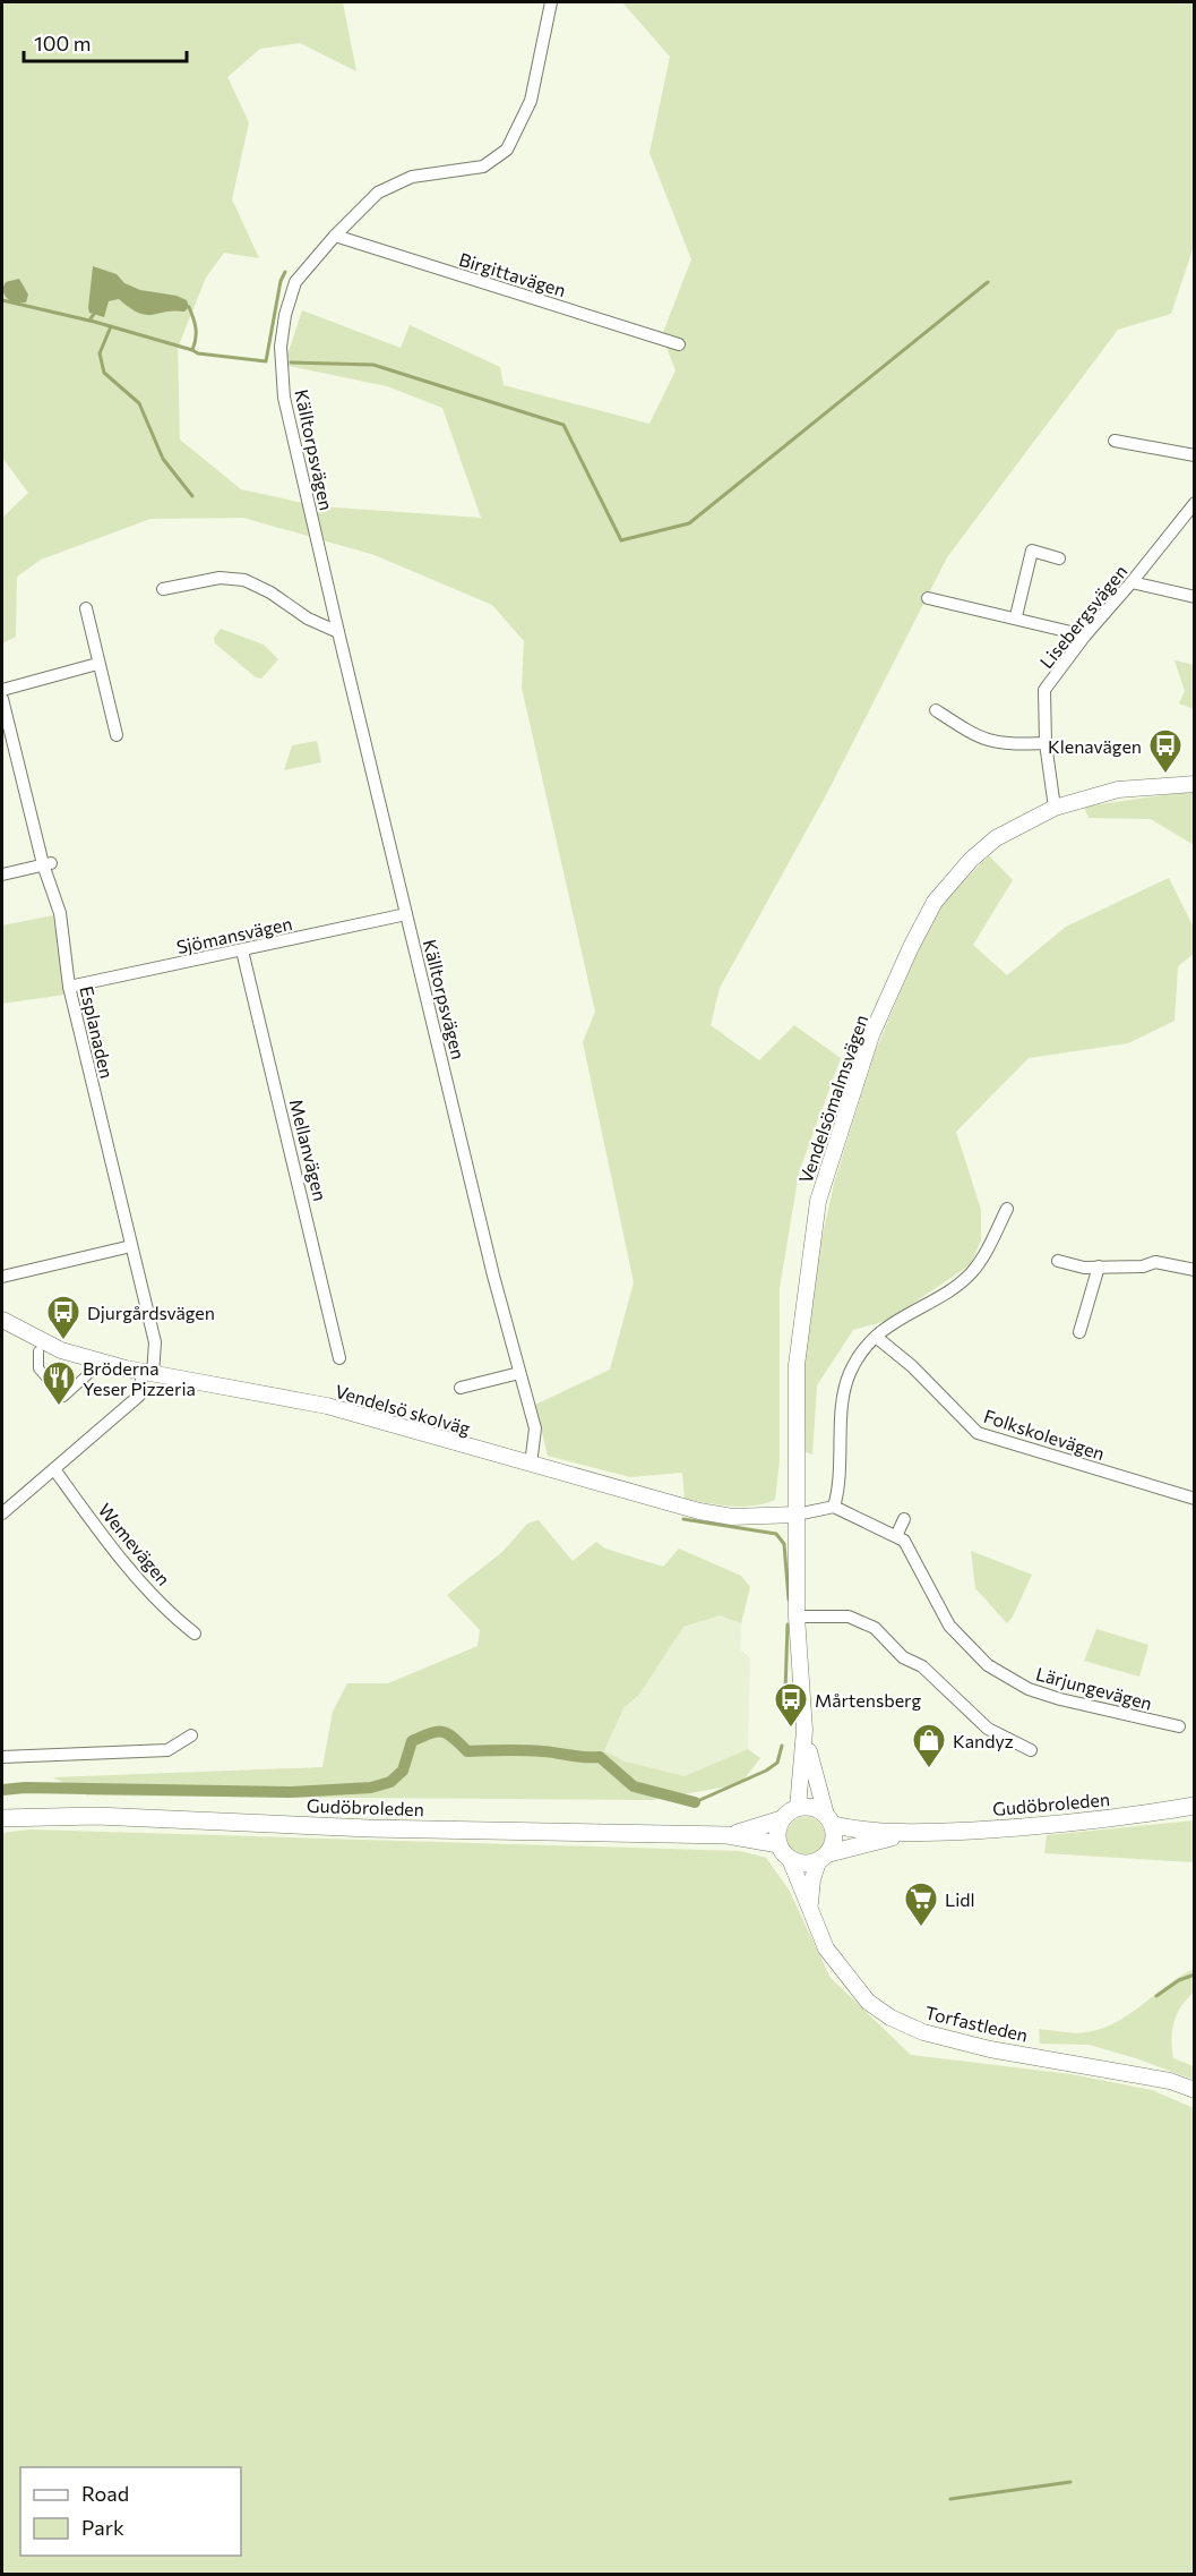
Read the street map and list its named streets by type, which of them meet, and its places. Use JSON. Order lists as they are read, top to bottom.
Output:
{
  "streets": {
    "main road": ["Gudöbroleden"],
    "street": [
      "Birgittavägen",
      "Källtorpsvägen",
      "Lisebergsvägen",
      "Sjömansvägen",
      "Esplanaden",
      "Vendelsömalmsvägen",
      "Mellanvägen",
      "Vendelsö skolväg",
      "Folkskolevägen",
      "Wemevägen",
      "Lärjungevägen",
      "Torfastleden"
    ]
  },
  "crossings": [
    ["Birgittavägen", "Källtorpsvägen"],
    ["Källtorpsvägen", "Sjömansvägen"],
    ["Källtorpsvägen", "Vendelsö skolväg"],
    ["Lisebergsvägen", "Vendelsömalmsvägen"],
    ["Sjömansvägen", "Esplanaden"],
    ["Sjömansvägen", "Mellanvägen"],
    ["Esplanaden", "Vendelsö skolväg"],
    ["Vendelsömalmsvägen", "Vendelsö skolväg"],
    ["Vendelsömalmsvägen", "Gudöbroleden"],
    ["Vendelsömalmsvägen", "Torfastleden"],
    ["Gudöbroleden", "Torfastleden"]
  ],
  "places": {
    "bus stop": ["Klenavägen", "Djurgårdsvägen", "Mårtensberg"],
    "restaurant": ["Bröderna Yeser Pizzeria"],
    "shop": ["Kandyz"],
    "supermarket": ["Lidl"]
  },
  "legend": ["Road", "Park"],
  "scale_bar": "100 m"
}
